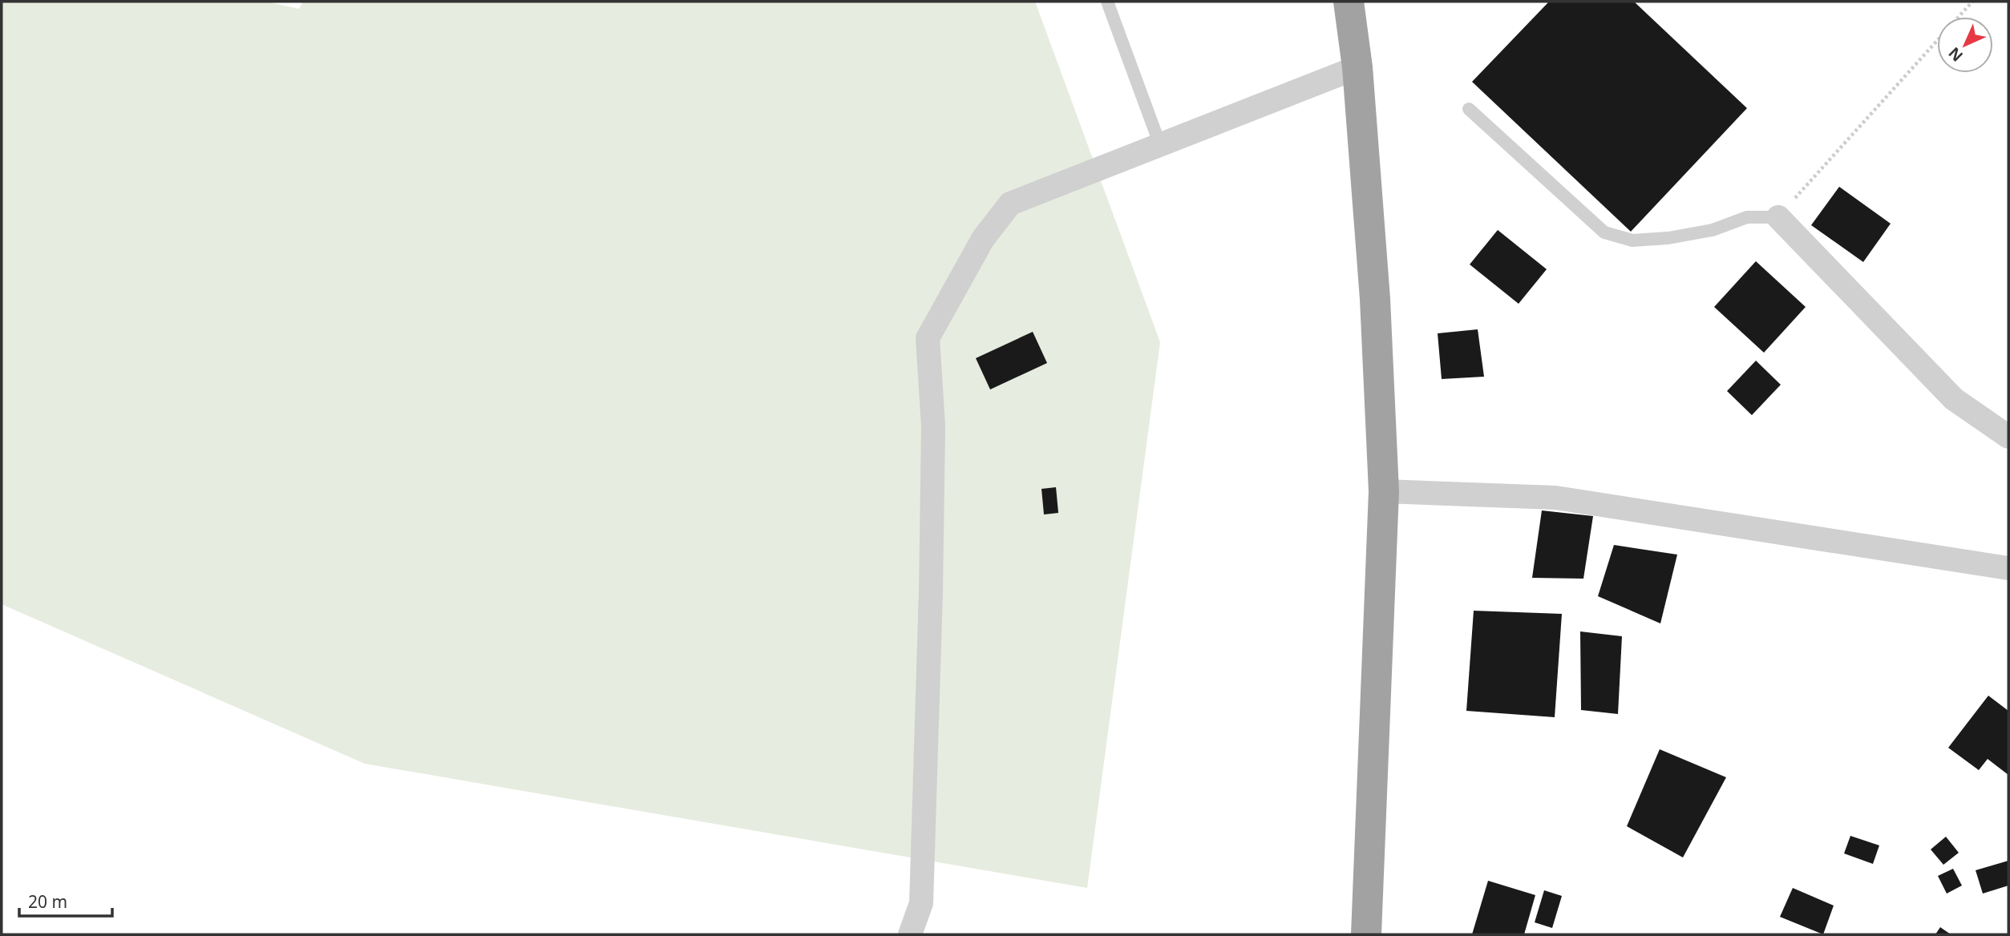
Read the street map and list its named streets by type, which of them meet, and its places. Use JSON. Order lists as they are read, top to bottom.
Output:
{
  "scale_bar": "20 m",
  "north": "bottom left"
}
